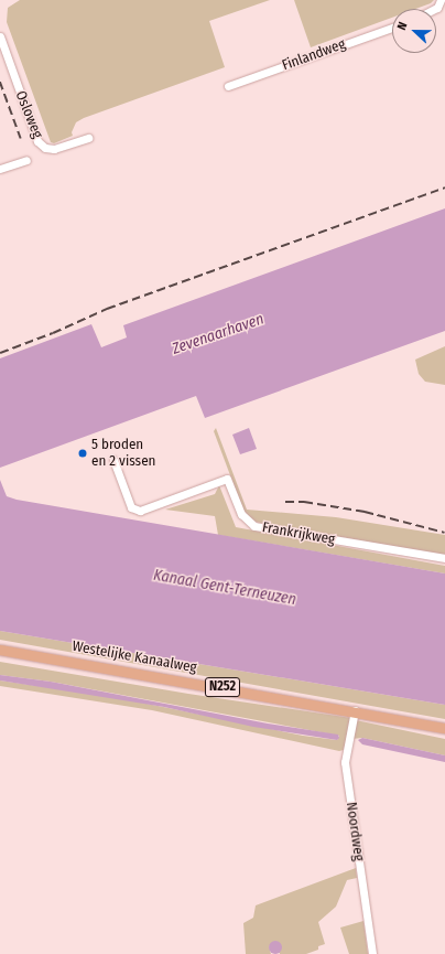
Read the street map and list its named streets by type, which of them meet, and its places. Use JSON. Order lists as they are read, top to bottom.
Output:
{
  "streets": {
    "main road": ["Westelijke Kanaalweg", "N252"],
    "street": [
      "Finlandweg",
      "Osloweg",
      "Frankrijkweg",
      "Noordweg"
    ]
  },
  "crossings": [
    ["Westelijke Kanaalweg", "Noordweg"]
  ],
  "water": ["Zevenaarhaven", "Kanaal Gent-Terneuzen"],
  "places": ["5 broden en 2 vissen"],
  "north": "left"
}
